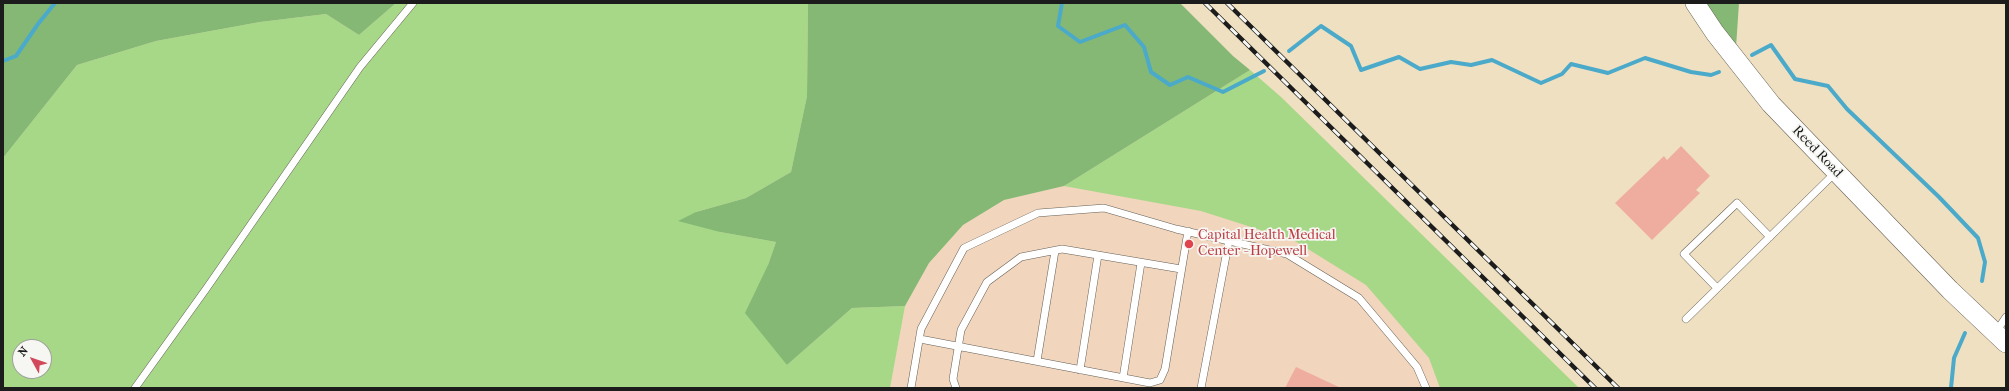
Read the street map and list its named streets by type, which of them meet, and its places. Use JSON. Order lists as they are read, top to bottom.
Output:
{
  "streets": {
    "street": ["Reed Road"]
  },
  "places": ["Capital Health Medical Center - Hopewell"],
  "north": "top left"
}
